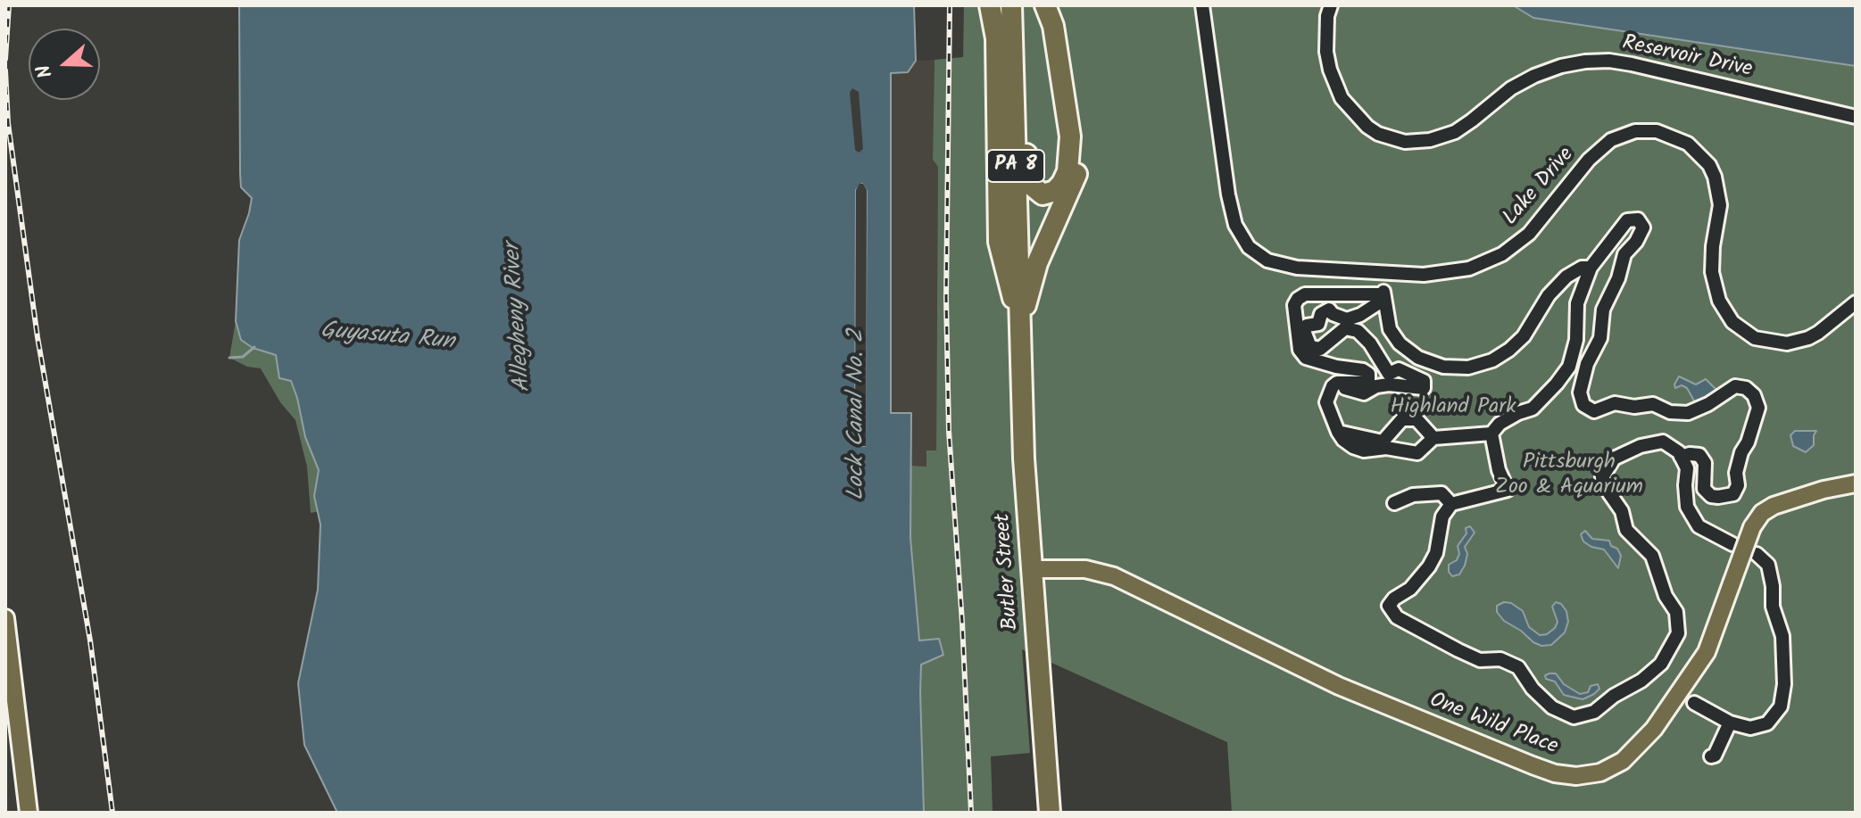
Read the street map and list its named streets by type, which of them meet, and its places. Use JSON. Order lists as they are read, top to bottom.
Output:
{
  "streets": {
    "highway": ["PA 8", "Butler Street"],
    "main road": ["One Wild Place"],
    "street": ["Reservoir Drive", "Lake Drive"]
  },
  "crossings": [
    ["PA 8", "Butler Street"],
    ["Butler Street", "One Wild Place"]
  ],
  "water": ["Allegheny River", "Guyasuta Run", "Lock Canal No. 2"],
  "parks": ["Highland Park", "Pittsburgh Zoo & Aquarium"],
  "north": "left"
}
